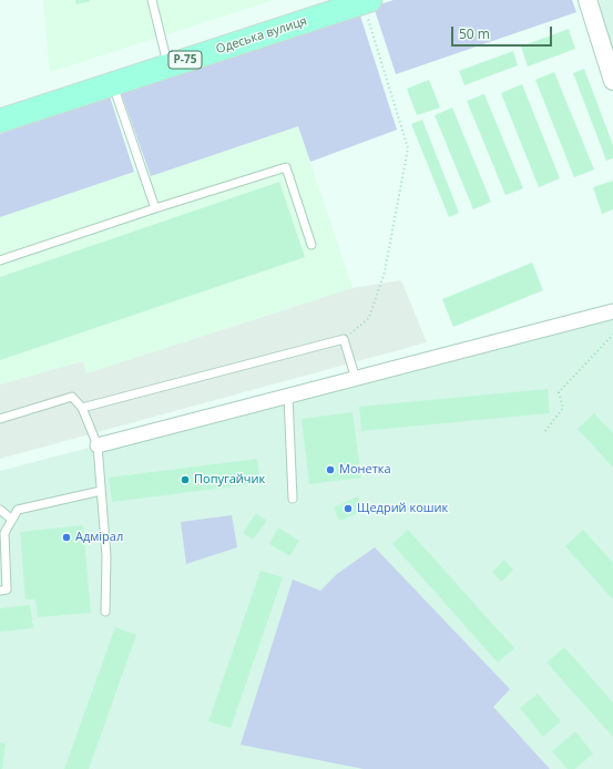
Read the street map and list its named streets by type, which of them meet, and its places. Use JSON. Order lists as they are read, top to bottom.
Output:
{
  "streets": {
    "main road": ["Одеська вулиця", "Р-75"]
  },
  "places": [
    "Монетка",
    "Попугайчик",
    "Щедрий кошик",
    "Адмірал"
  ],
  "scale_bar": "50 m"
}
